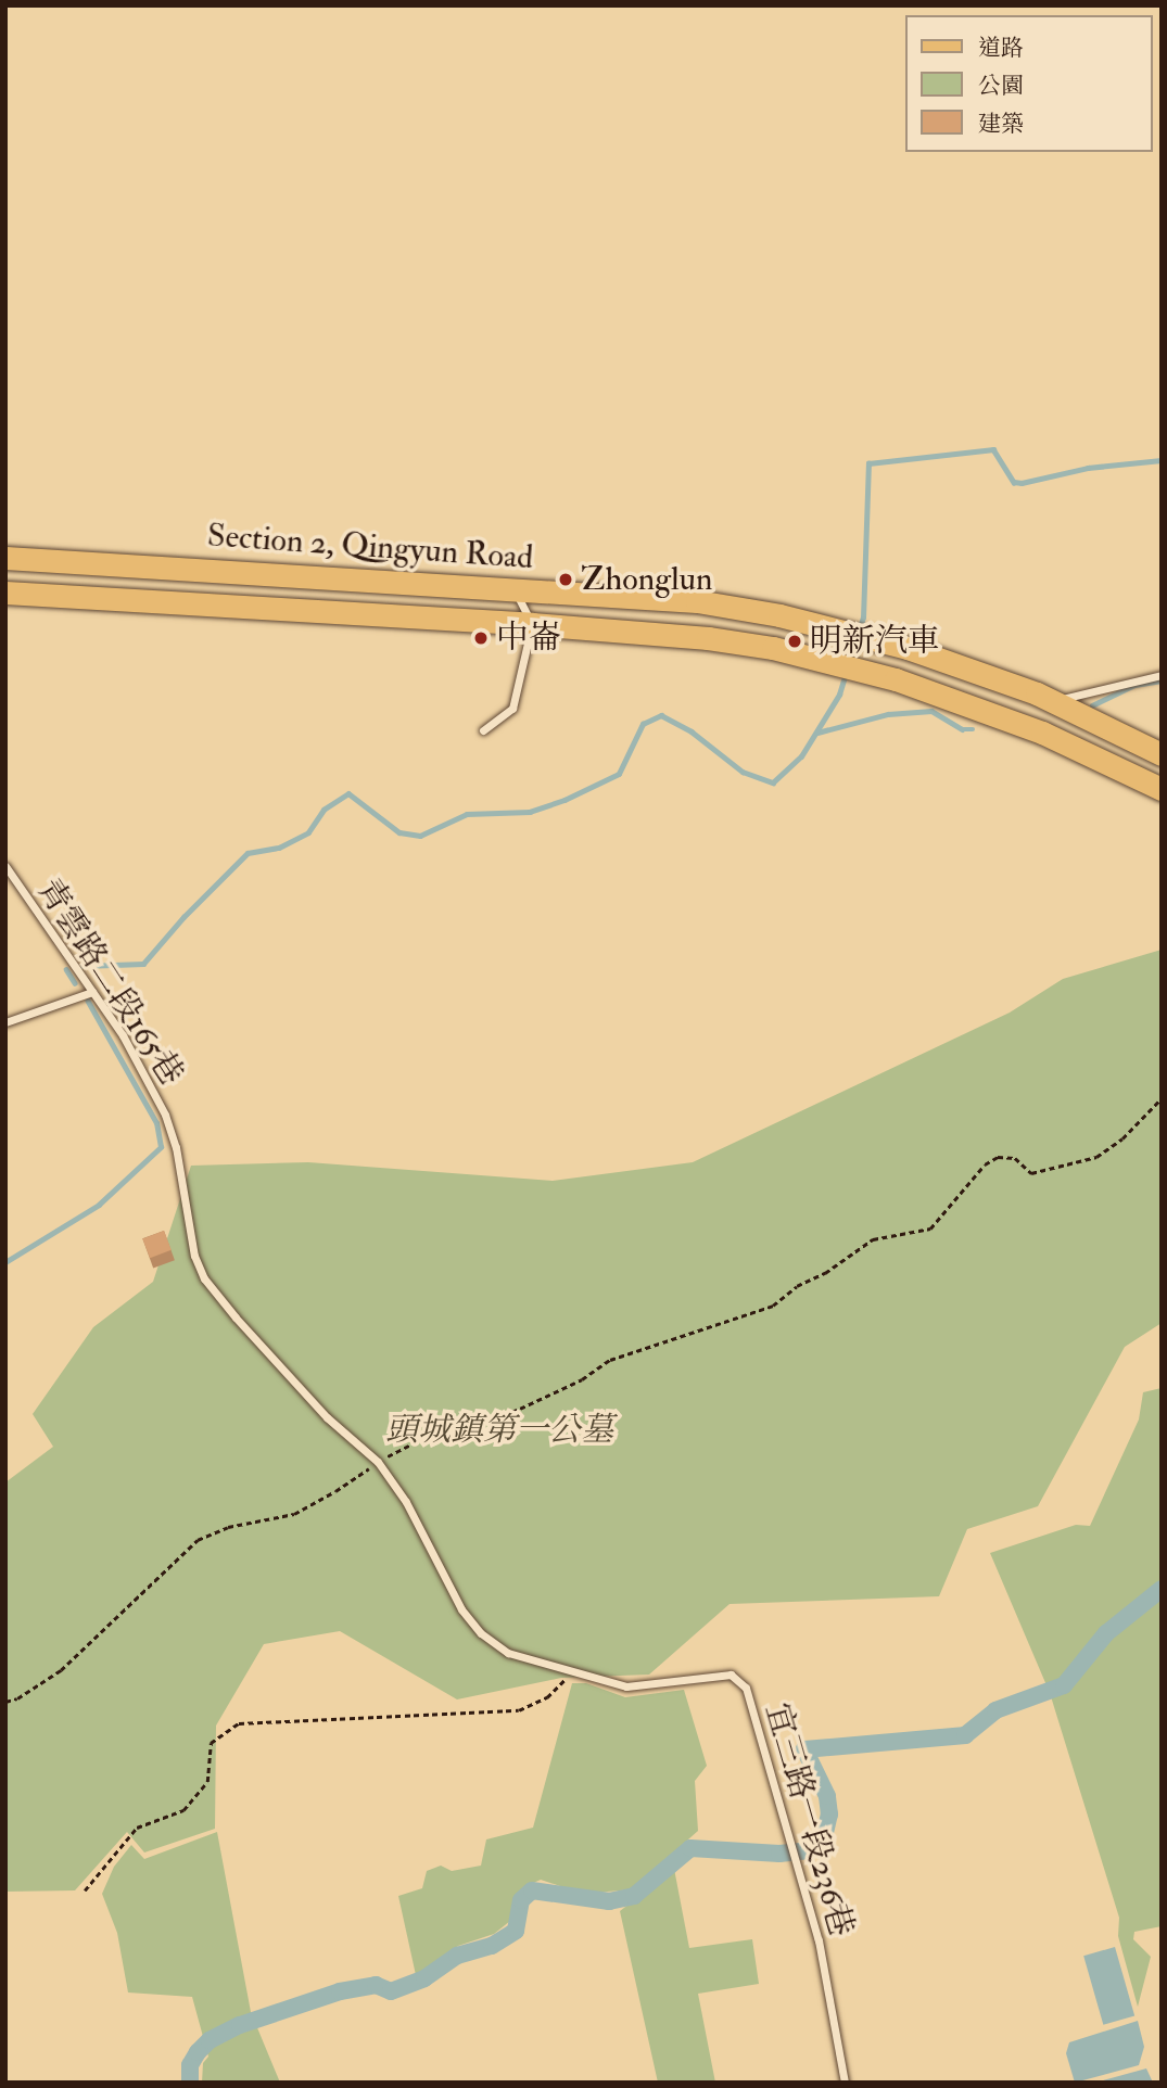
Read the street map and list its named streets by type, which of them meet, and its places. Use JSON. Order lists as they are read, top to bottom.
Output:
{
  "streets": {
    "main road": ["Section 2, Qingyun Road"],
    "lane": ["青雲路二段165巷", "宜三路一段236巷"]
  },
  "crossings": [
    ["青雲路二段165巷", "宜三路一段236巷"]
  ],
  "parks": ["頭城鎮第一公墓"],
  "places": ["Zhonglun", "中崙", "明新汽車"],
  "legend": ["道路", "公園", "建築"]
}
